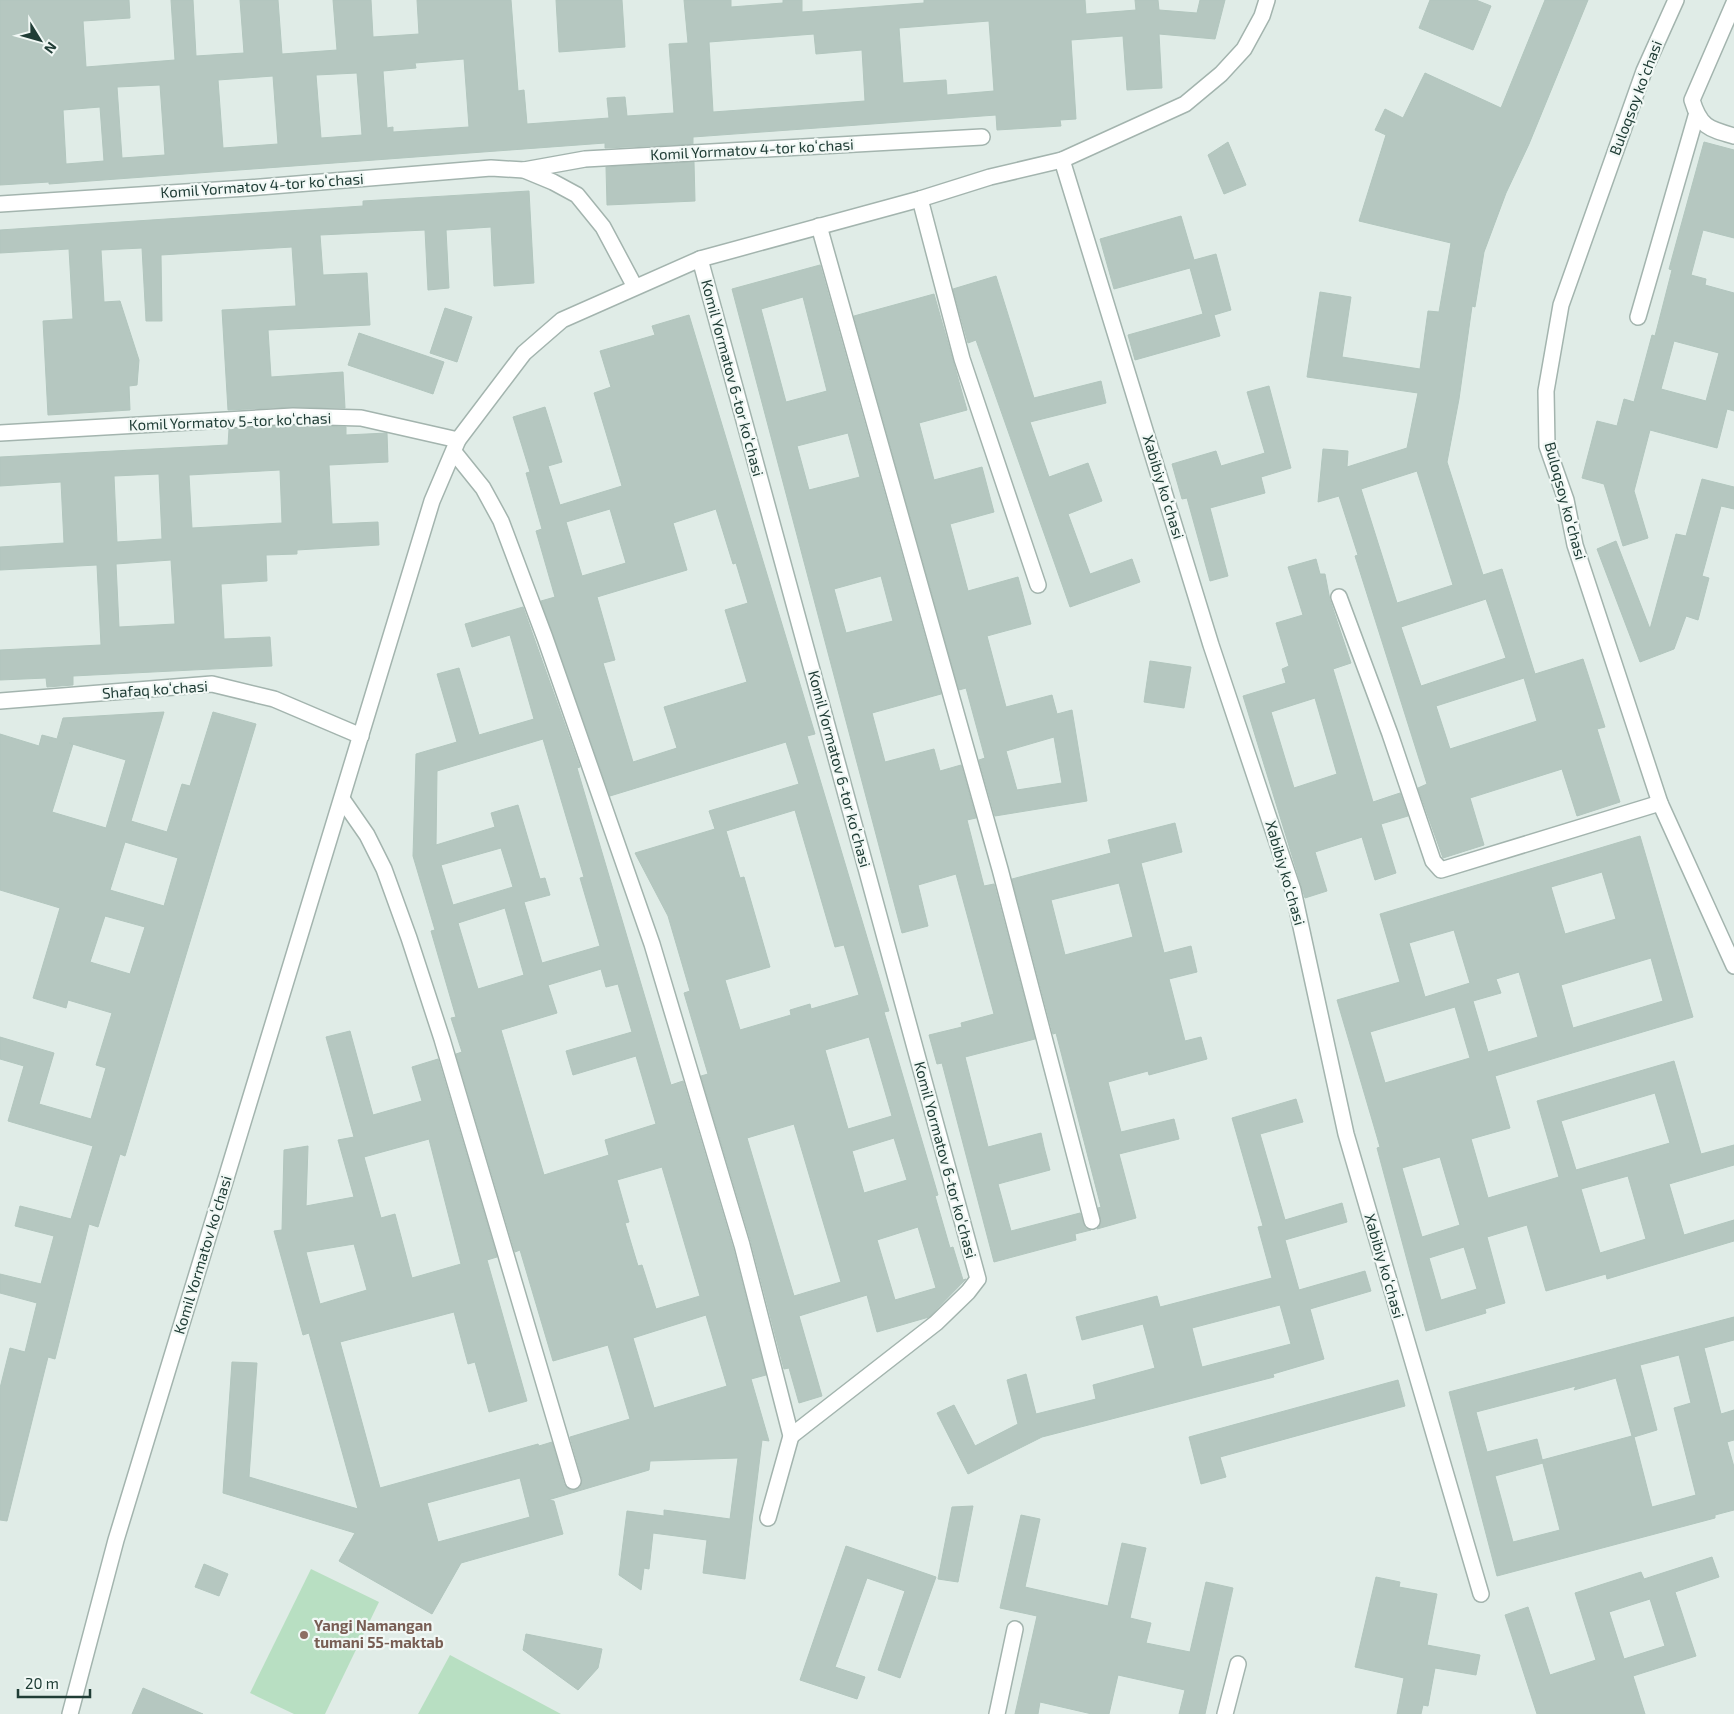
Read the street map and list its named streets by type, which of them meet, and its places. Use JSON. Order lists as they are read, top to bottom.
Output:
{
  "streets": {
    "street": [
      "Buloqsoy koʻchasi",
      "Komil Yormatov 4-tor koʻchasi",
      "Komil Yormatov 6-tor koʻchasi",
      "Komil Yormatov 5-tor koʻchasi",
      "Xabibiy koʻchasi",
      "Shafaq koʻchasi",
      "Komil Yormatov koʻchasi"
    ]
  },
  "crossings": [
    ["Komil Yormatov 4-tor koʻchasi", "Komil Yormatov koʻchasi"],
    ["Komil Yormatov 6-tor koʻchasi", "Komil Yormatov koʻchasi"],
    ["Komil Yormatov 5-tor koʻchasi", "Komil Yormatov koʻchasi"],
    ["Xabibiy koʻchasi", "Komil Yormatov koʻchasi"],
    ["Shafaq koʻchasi", "Komil Yormatov koʻchasi"]
  ],
  "places": ["Yangi Namangan tumani 55-maktab"],
  "scale_bar": "20 m",
  "north": "bottom right"
}
